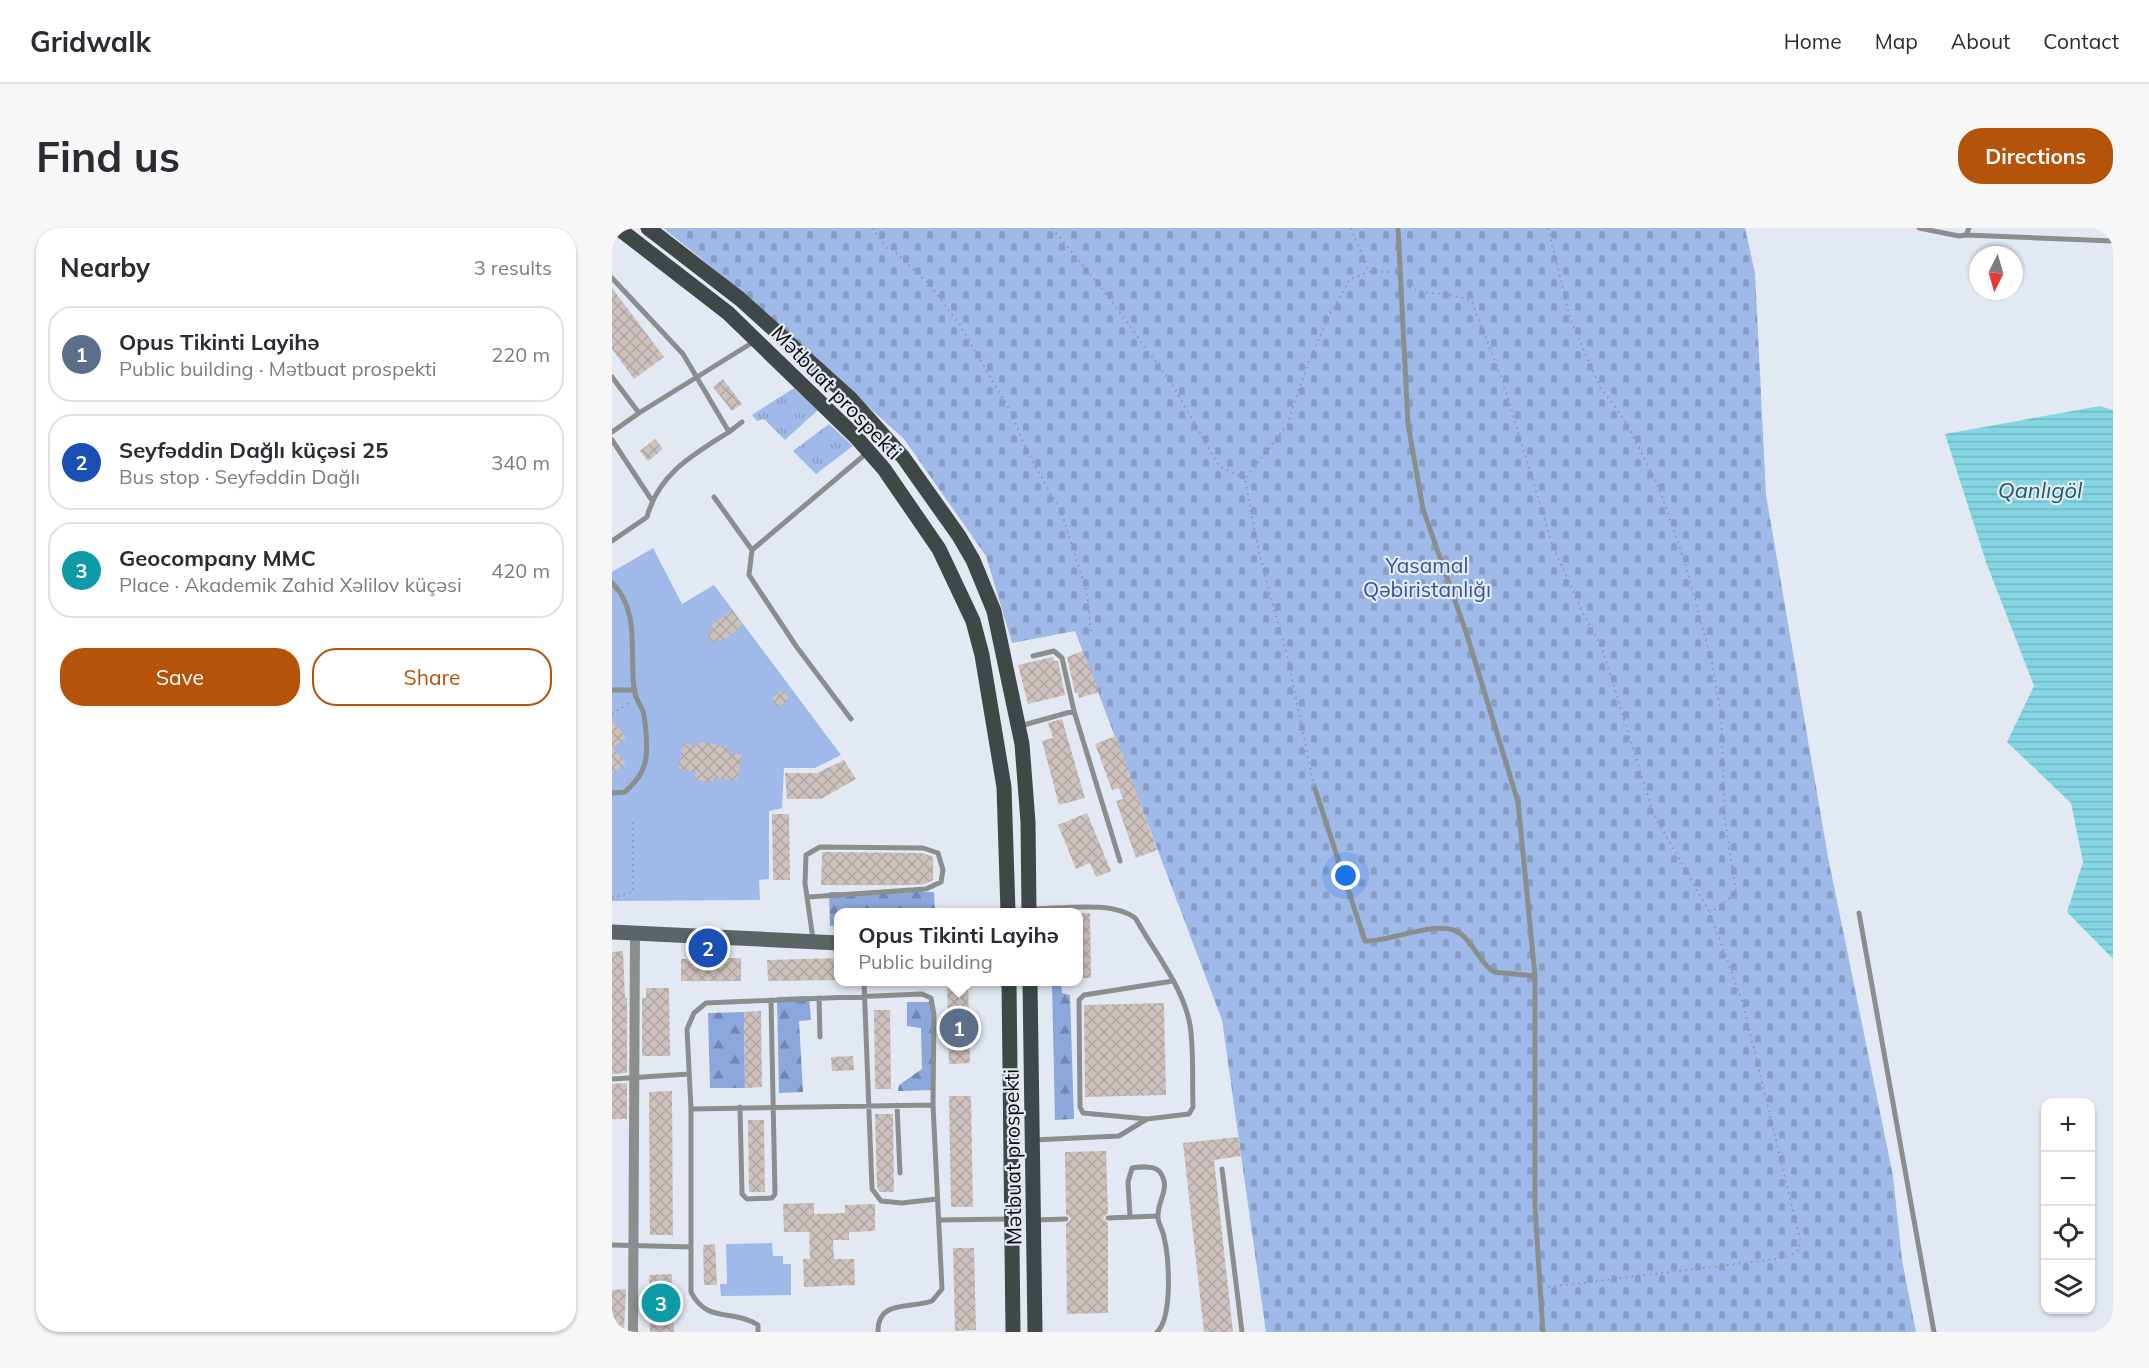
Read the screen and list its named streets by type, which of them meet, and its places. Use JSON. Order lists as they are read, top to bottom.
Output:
{
  "streets": {
    "main road": ["Mətbuat prospekti"]
  },
  "water": ["Qanlıgöl"],
  "parks": ["Yasamal Qəbiristanlığı"],
  "north": "bottom",
  "page": {
    "header": "Gridwalk",
    "nav": [
      "Home",
      "Map",
      "About",
      "Contact"
    ],
    "buttons": [
      "Directions",
      ["Save", "Share"]
    ],
    "title": "Find us",
    "heading": ["Nearby", "3 results"],
    "list": [
      {
        "mark": "1",
        "name": "Opus Tikinti Layihə",
        "note": "Public building · Mətbuat prospekti",
        "value": "220 m"
      },
      {
        "mark": "2",
        "name": "Seyfəddin Dağlı küçəsi 25",
        "note": "Bus stop · Seyfəddin Dağlı",
        "value": "340 m"
      },
      {
        "mark": "3",
        "name": "Geocompany MMC",
        "note": "Place · Akademik Zahid Xəlilov küçəsi",
        "value": "420 m"
      }
    ],
    "popup": ["Opus Tikinti Layihə", "Public building"],
    "pins": ["2", "1", "3"],
    "map_buttons": ["+", "−"]
  }
}
